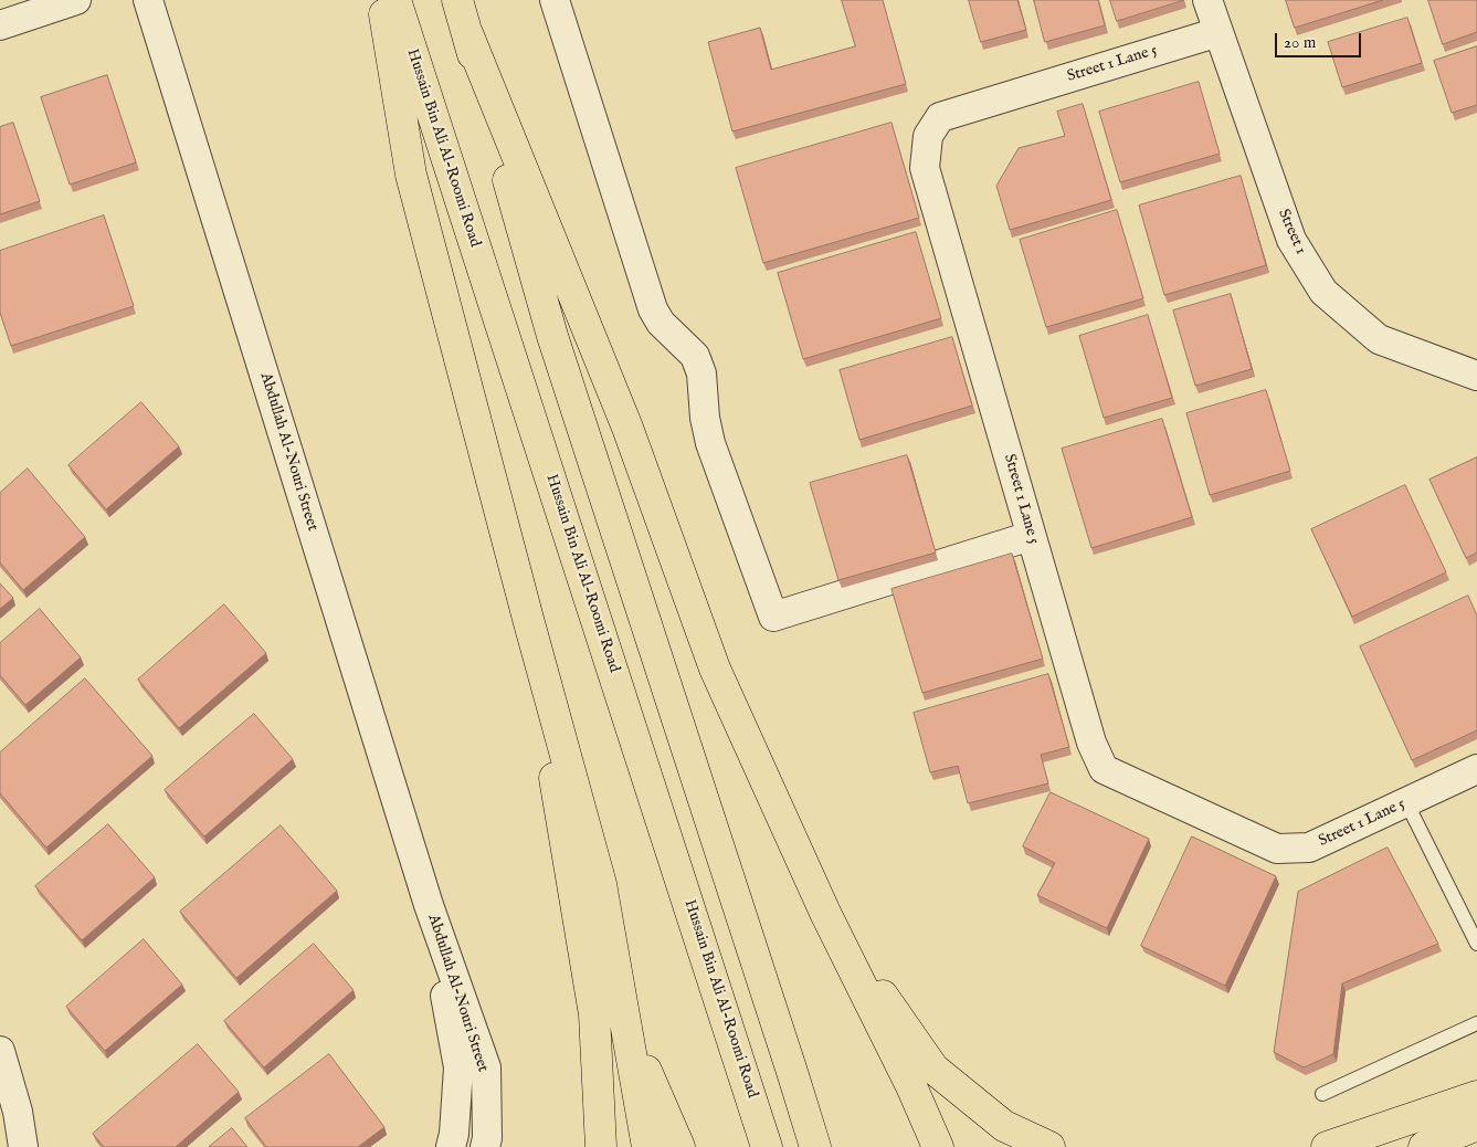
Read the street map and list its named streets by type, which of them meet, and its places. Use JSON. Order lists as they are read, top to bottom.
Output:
{
  "streets": {
    "highway": ["Hussain Bin Ali Al-Roomi Road"],
    "street": ["Street 1 Lane 5", "Street 1", "Abdullah Al-Nouri Street"]
  },
  "crossings": [
    ["Street 1 Lane 5", "Street 1"]
  ],
  "scale_bar": "20 m"
}
